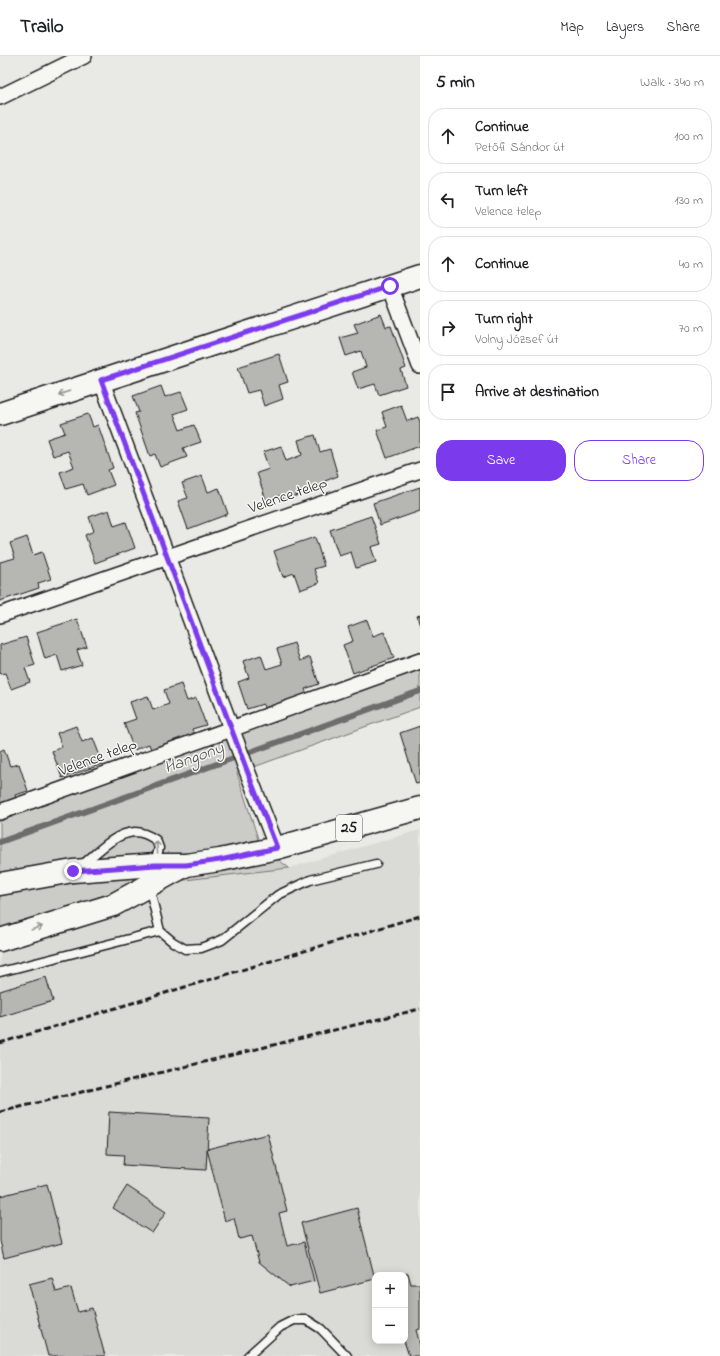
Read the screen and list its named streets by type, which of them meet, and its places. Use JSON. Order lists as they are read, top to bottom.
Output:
{
  "streets": {
    "street": ["Velence telep", "25"]
  },
  "water": ["Hangony"],
  "page": {
    "header": "Trailo",
    "nav": ["Map", "Layers", "Share"],
    "heading": ["5 min", "Walk · 340 m"],
    "list": [
      ["Continue", "Petőfi Sándor út", "100 m"],
      ["Turn left", "Velence telep", "130 m"],
      ["Continue", "40 m"],
      ["Turn right", "Volny József út", "70 m"],
      "Arrive at destination"
    ],
    "buttons": ["Save", "Share"],
    "map_buttons": ["+", "−"]
  }
}
